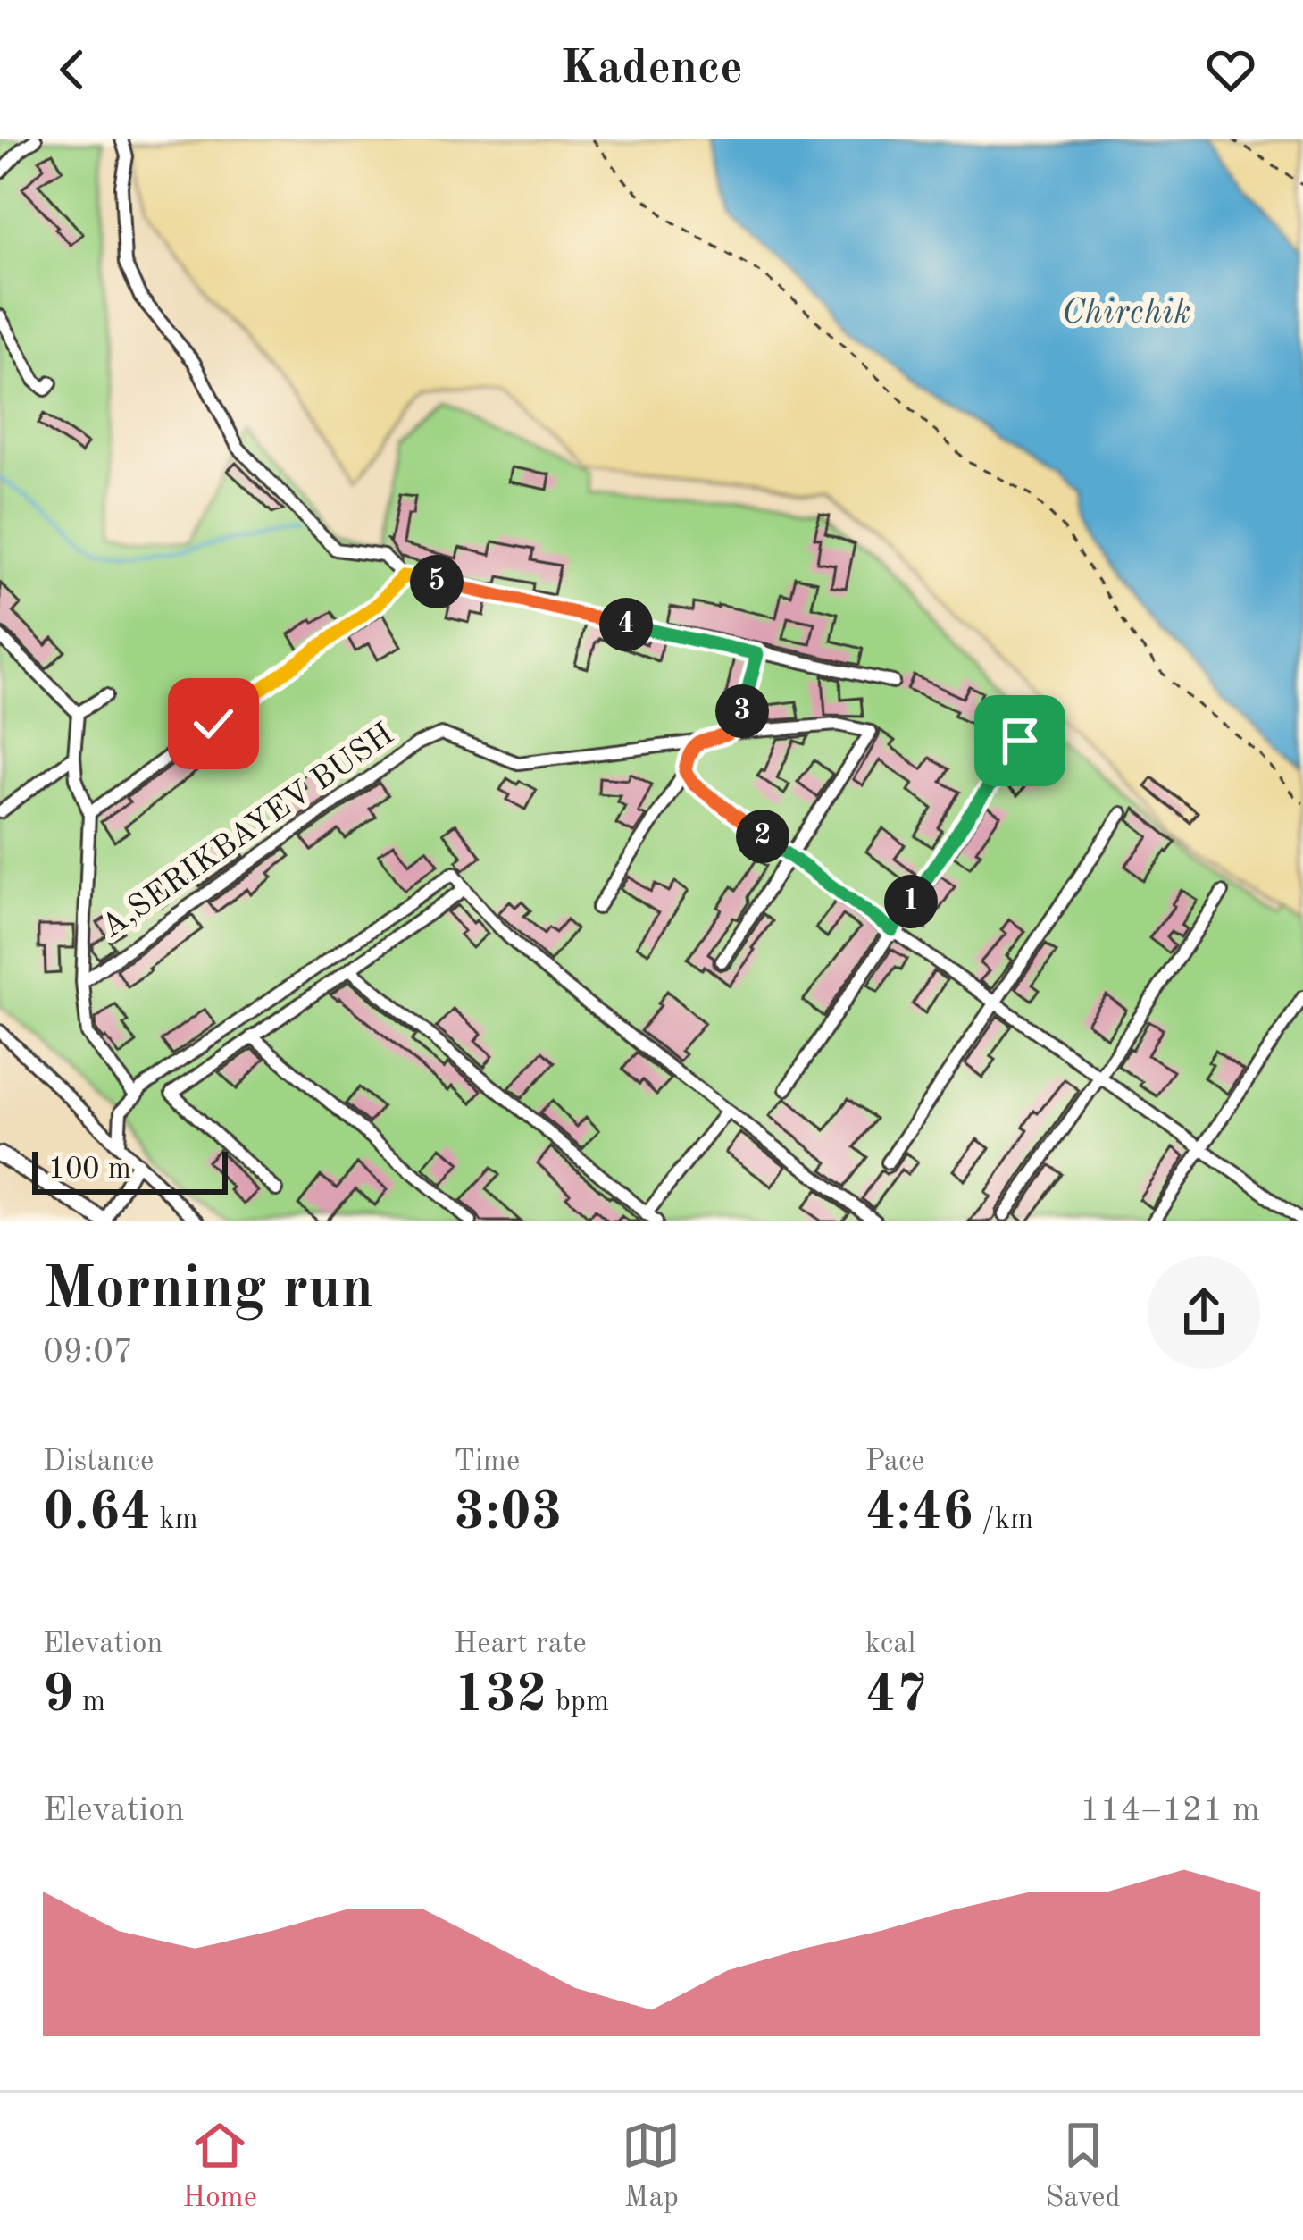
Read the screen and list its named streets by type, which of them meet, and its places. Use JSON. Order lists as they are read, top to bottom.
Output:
{
  "streets": {
    "street": ["A,SERIKBAYEV BUSH"]
  },
  "water": ["Chirchik"],
  "scale_bar": "100 m",
  "page": {
    "header": "Kadence",
    "pins": [
      "5",
      "4",
      "3",
      "2",
      "1"
    ],
    "scale": "100 m",
    "heading": ["Morning run", "09:07"],
    "stats": [
      ["Distance", "0.64 km"],
      ["Time", "3:03"],
      ["Pace", "4:46 /km"],
      ["Elevation", "9 m"],
      ["Heart rate", "132 bpm"],
      ["kcal", "47"]
    ],
    "chart": ["Elevation", "114–121 m"],
    "tabs": ["Home", "Map", "Saved"]
  }
}
